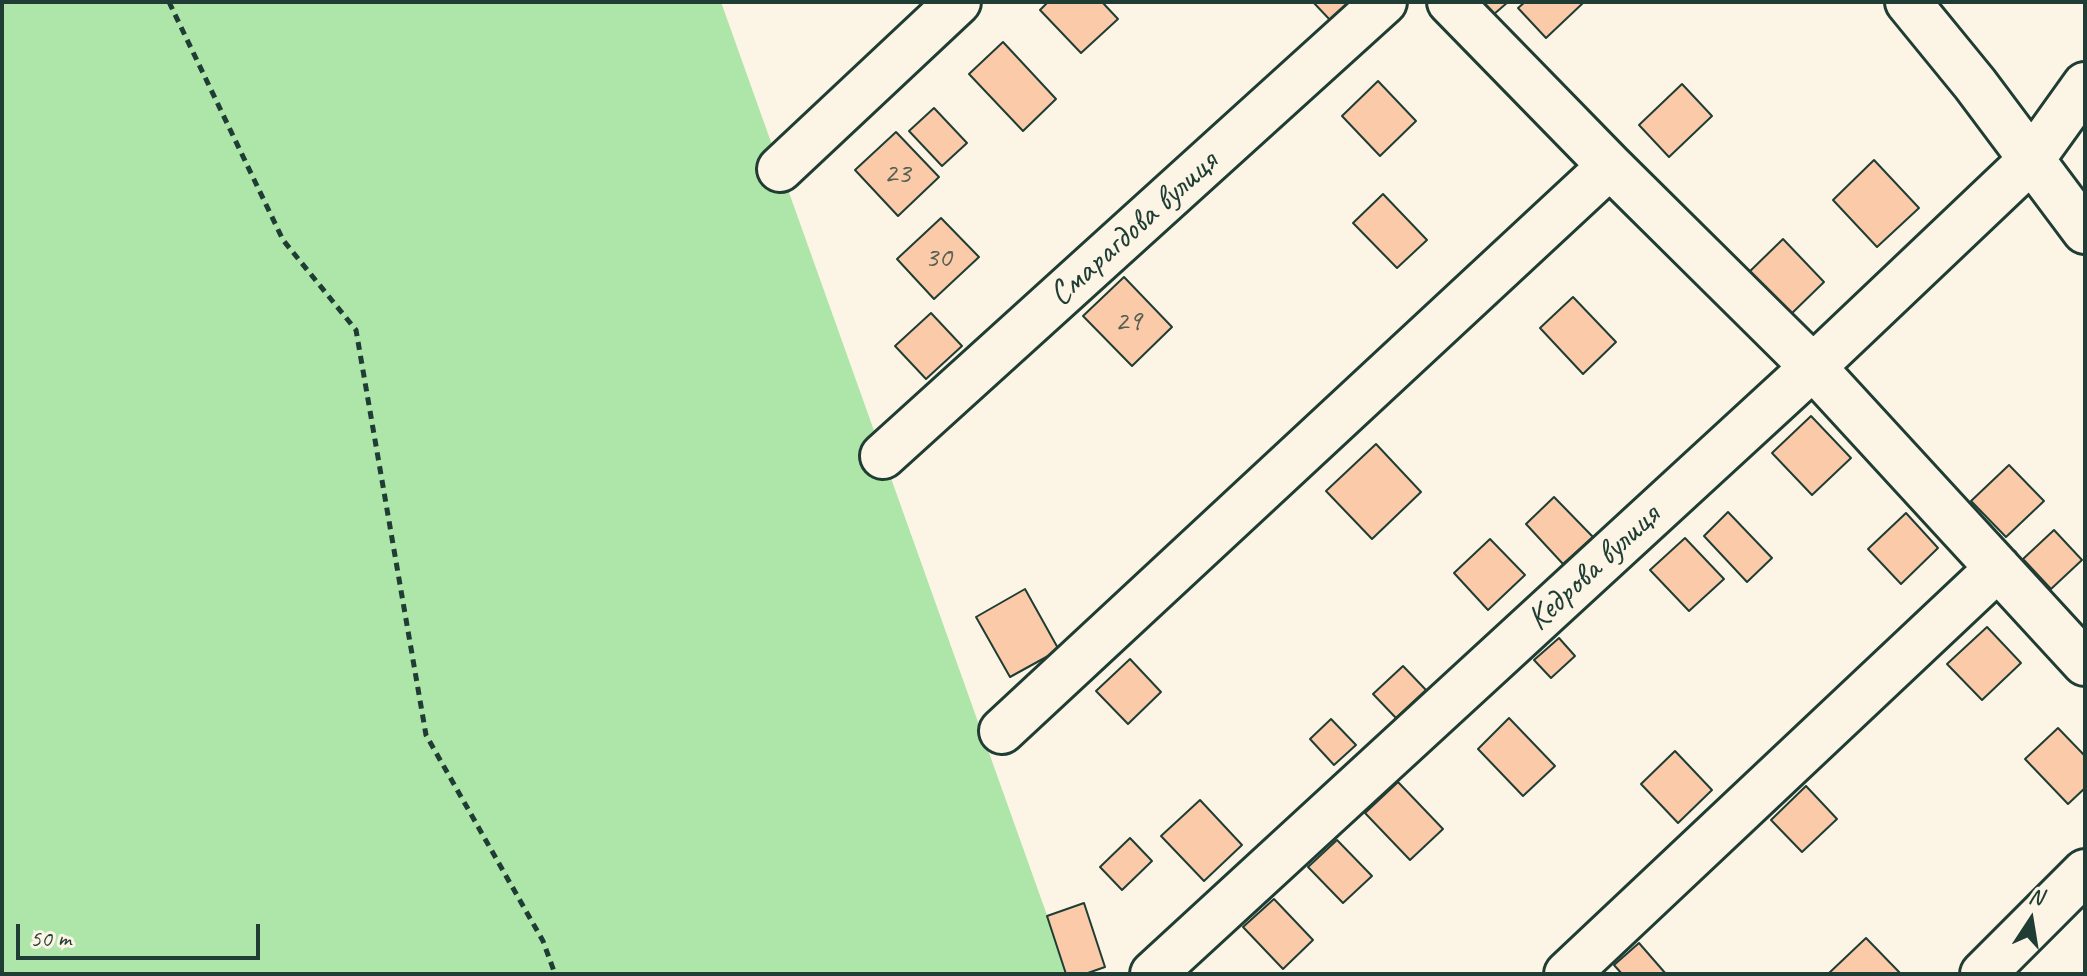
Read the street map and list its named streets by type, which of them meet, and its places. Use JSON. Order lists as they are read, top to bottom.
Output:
{
  "streets": {
    "street": ["Смарагдова вулиця", "Кедрова вулиця"]
  },
  "house_numbers": ["23", "30", "29"],
  "scale_bar": "50 m",
  "north": "top"
}
